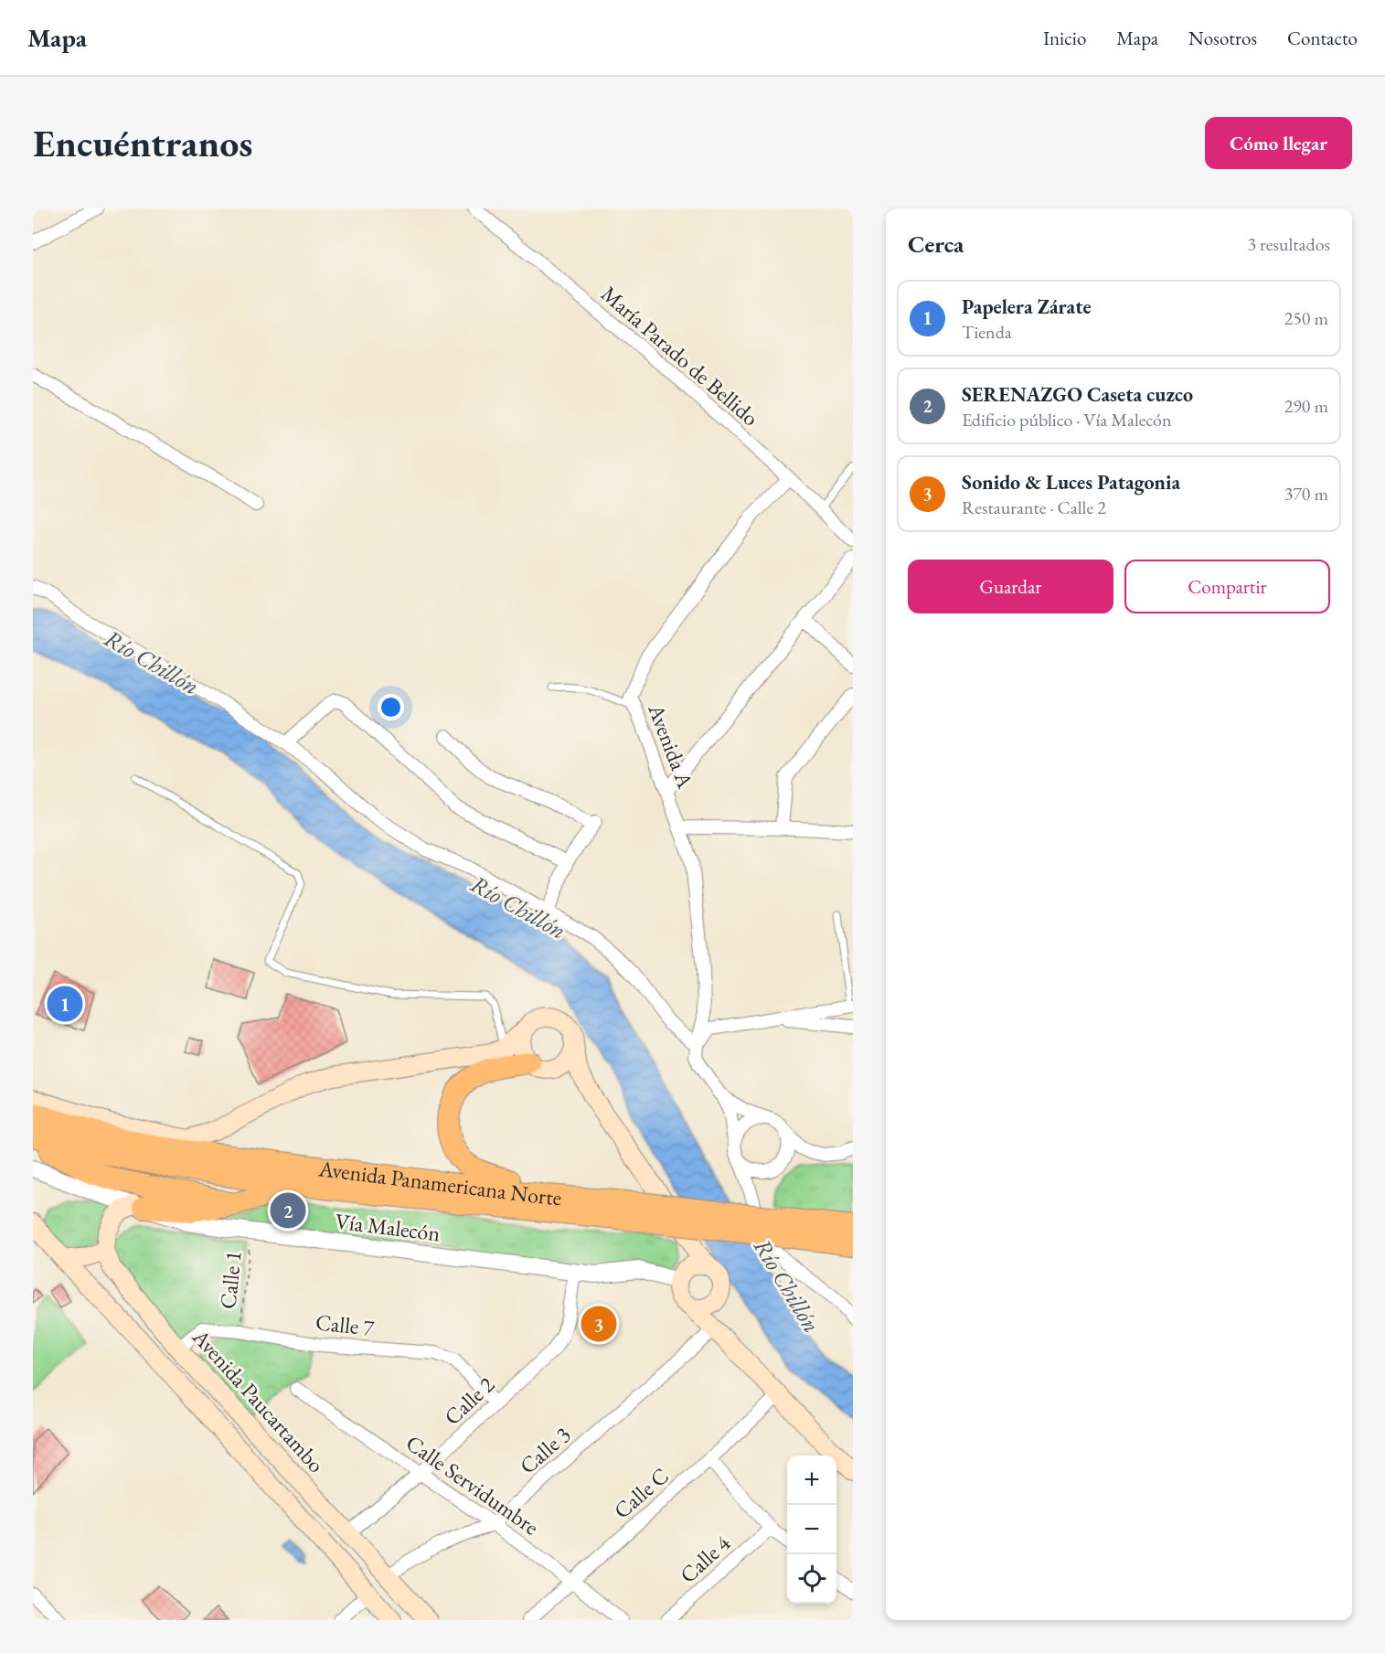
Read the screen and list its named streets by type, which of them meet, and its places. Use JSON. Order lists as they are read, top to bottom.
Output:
{
  "streets": {
    "highway": ["Avenida Panamericana Norte"],
    "main road": ["Avenida Paucartambo"],
    "street": [
      "María Parado de Bellido",
      "Avenida A",
      "Vía Malecón",
      "Calle 7",
      "Calle 2",
      "Calle 3",
      "Calle Servidumbre",
      "Calle C",
      "Calle 4"
    ],
    "path": ["Calle 1"]
  },
  "crossings": [
    ["María Parado de Bellido", "Avenida A"],
    ["Vía Malecón", "Calle 1"],
    ["Vía Malecón", "Calle 2"],
    ["Calle 1", "Calle 7"],
    ["Calle 7", "Avenida Paucartambo"],
    ["Calle 7", "Calle 2"],
    ["Avenida Paucartambo", "Calle 2"],
    ["Avenida Paucartambo", "Calle 3"],
    ["Calle 2", "Calle Servidumbre"],
    ["Calle 3", "Calle Servidumbre"],
    ["Calle Servidumbre", "Calle C"]
  ],
  "water": ["Río Chillón"],
  "page": {
    "header": "Mapa",
    "nav": [
      "Inicio",
      "Mapa",
      "Nosotros",
      "Contacto"
    ],
    "buttons": [
      "Cómo llegar",
      ["Guardar", "Compartir"]
    ],
    "title": "Encuéntranos",
    "heading": ["Cerca", "3 resultados"],
    "list": [
      {
        "mark": "1",
        "name": "Papelera Zárate",
        "note": "Tienda",
        "value": "250 m"
      },
      {
        "mark": "2",
        "name": "SERENAZGO Caseta cuzco",
        "note": "Edificio público · Vía Malecón",
        "value": "290 m"
      },
      {
        "mark": "3",
        "name": "Sonido & Luces Patagonia",
        "note": "Restaurante · Calle 2",
        "value": "370 m"
      }
    ],
    "pins": ["1", "2", "3"],
    "map_buttons": ["+", "−"]
  }
}
